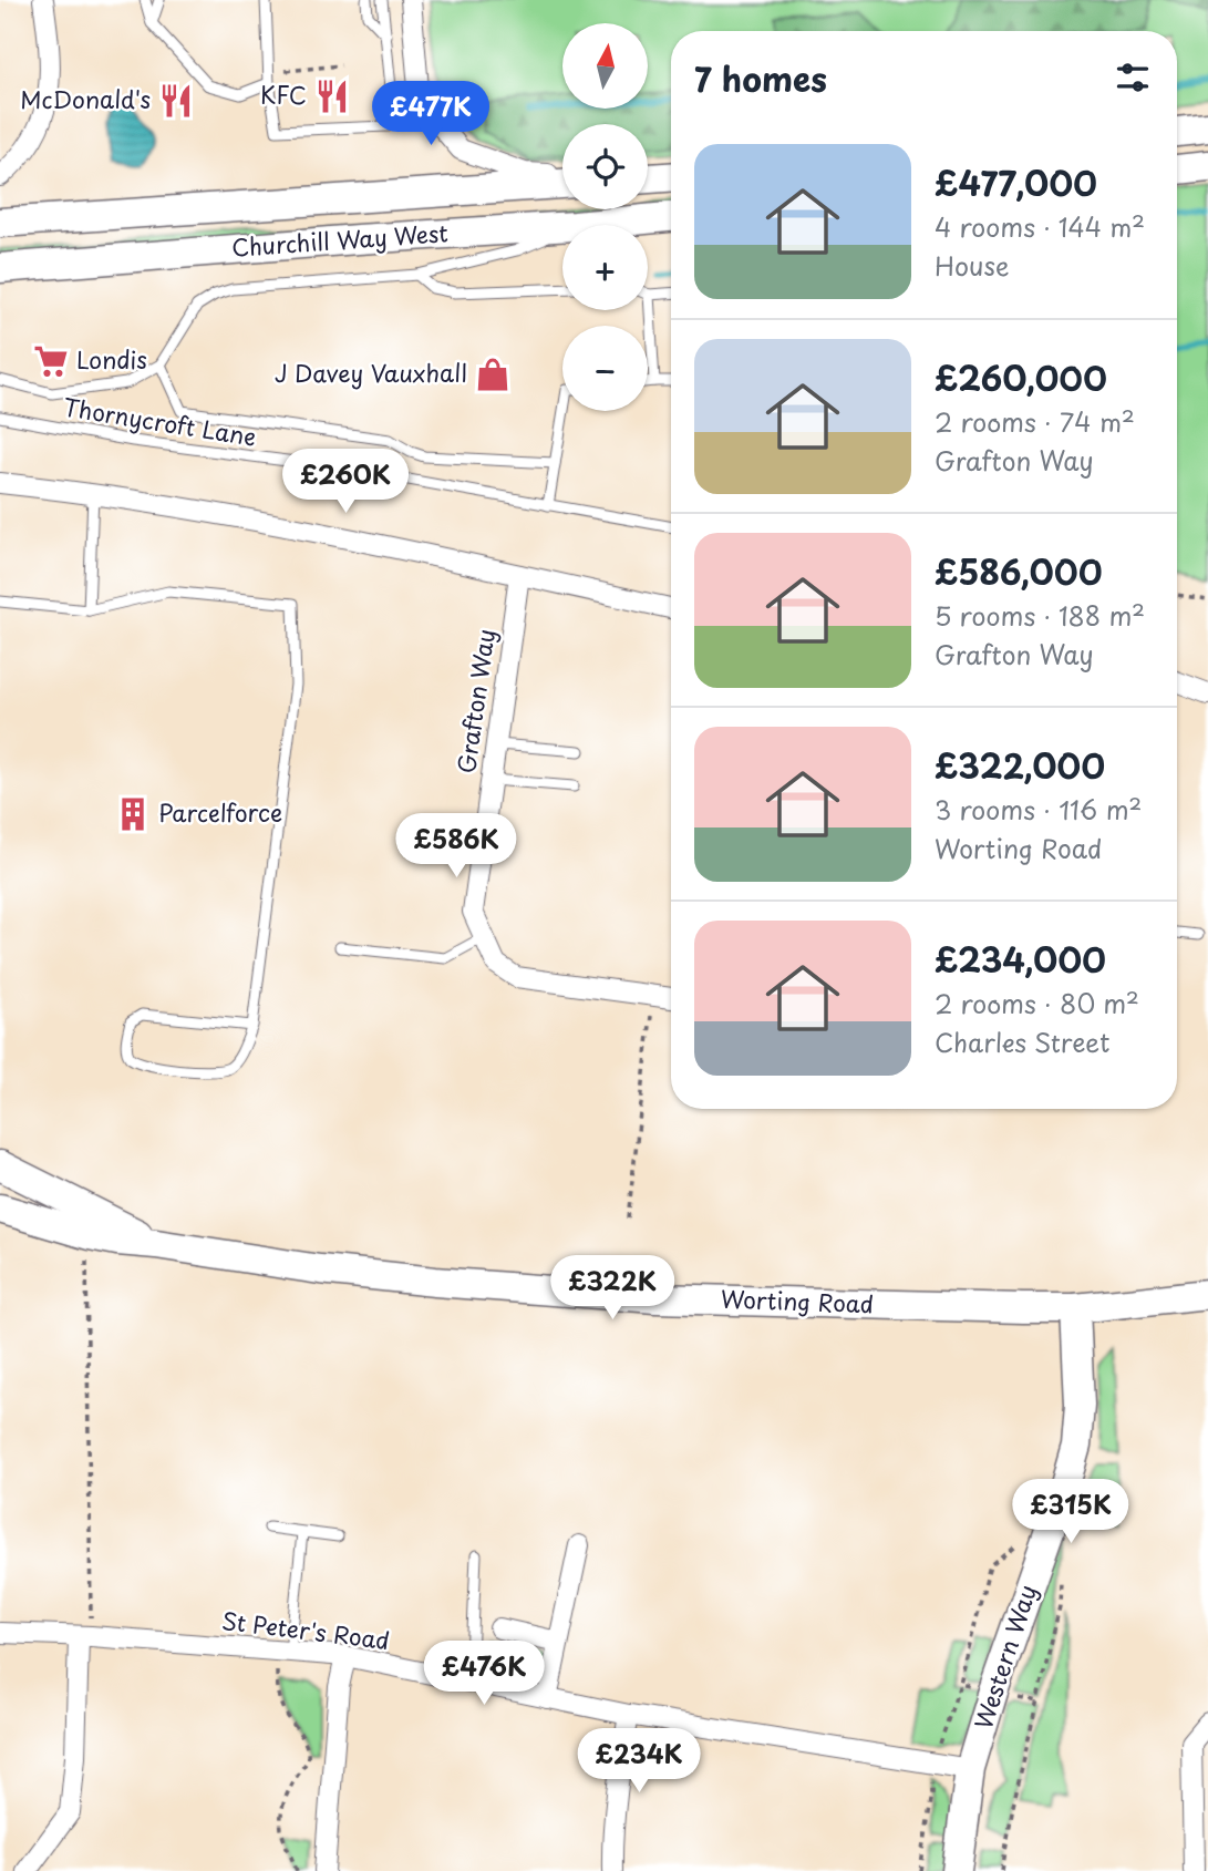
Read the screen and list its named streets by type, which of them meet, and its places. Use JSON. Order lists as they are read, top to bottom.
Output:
{
  "streets": {
    "street": [
      "Churchill Way West",
      "Grafton Way",
      "Worting Road",
      "St Peter's Road",
      "Western Way"
    ],
    "lane": ["Thornycroft Lane"]
  },
  "crossings": [
    ["Worting Road", "Western Way"],
    ["St Peter's Road", "Western Way"]
  ],
  "places": {
    "restaurant": ["KFC", "McDonald's"],
    "supermarket": ["Londis"],
    "shop": ["J Davey Vauxhall"],
    "building": ["Parcelforce"]
  },
  "north": "top",
  "page": {
    "map_buttons": ["+", "−"],
    "heading": "7 homes",
    "price": [
      "£477K",
      "£260K",
      "£586K",
      "£322K",
      "£315K",
      "£476K",
      "£234K"
    ],
    "list": [
      {
        "name": "£477,000",
        "note": "4 rooms · 144 m² · House"
      },
      {
        "name": "£260,000",
        "note": "2 rooms · 74 m² · Grafton Way"
      },
      {
        "name": "£586,000",
        "note": "5 rooms · 188 m² · Grafton Way"
      },
      {
        "name": "£322,000",
        "note": "3 rooms · 116 m² · Worting Road"
      },
      {
        "name": "£234,000",
        "note": "2 rooms · 80 m² · Charles Street"
      }
    ]
  }
}
